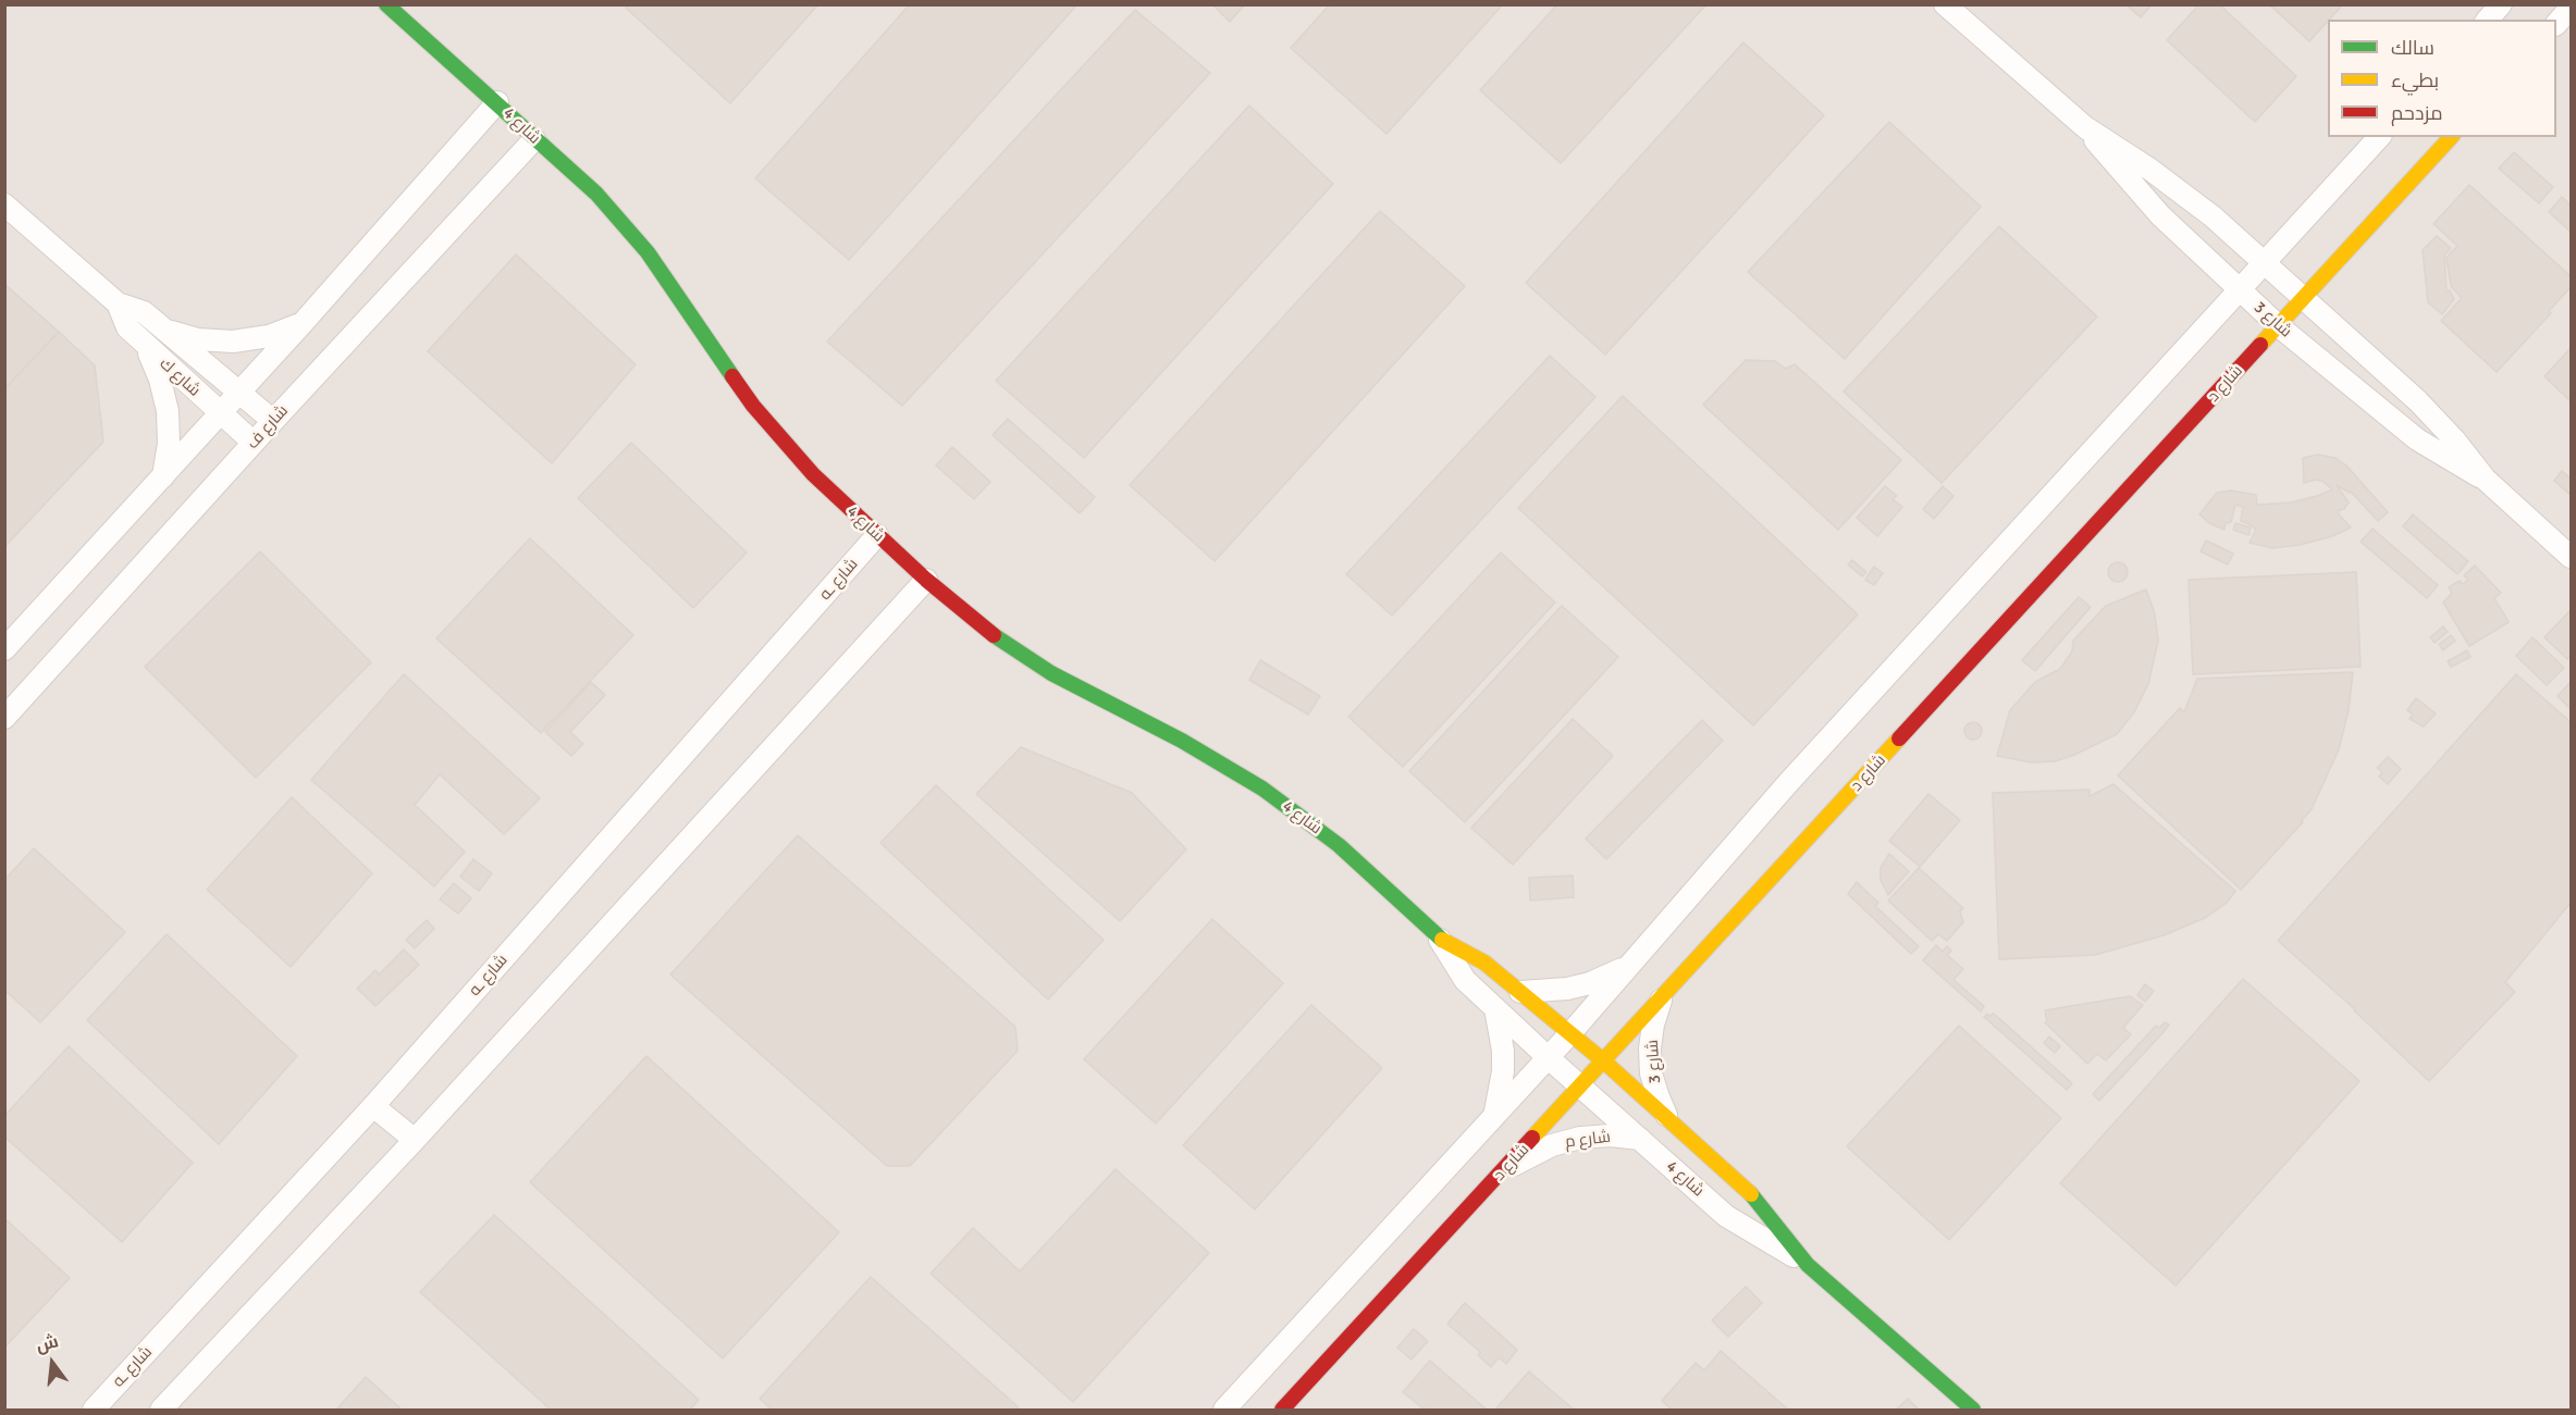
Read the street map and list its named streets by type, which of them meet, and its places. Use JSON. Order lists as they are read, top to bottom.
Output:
{
  "streets": {
    "street": [
      "شارع 4",
      "شارع 3",
      "شارع ك",
      "شارع د",
      "شارع ف",
      "شارع ـه",
      "شارع م"
    ]
  },
  "crossings": [
    ["شارع 4", "شارع 3"],
    ["شارع 4", "شارع د"],
    ["شارع 4", "شارع ف"],
    ["شارع 4", "شارع ـه"],
    ["شارع 4", "شارع م"],
    ["شارع 3", "شارع د"],
    ["شارع ك", "شارع ف"],
    ["شارع د", "شارع م"]
  ],
  "legend": ["سالك", "بطيء", "مزدحم"],
  "north": "top"
}
